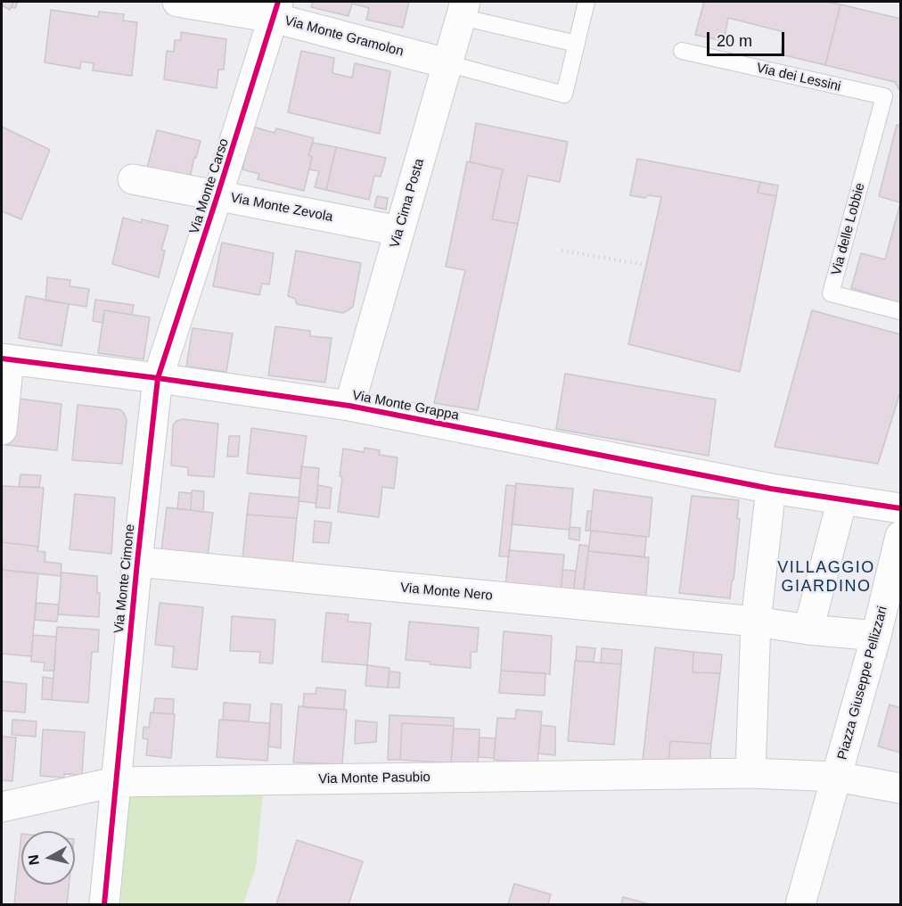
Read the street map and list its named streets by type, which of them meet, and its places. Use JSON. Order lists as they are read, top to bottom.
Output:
{
  "streets": {
    "street": [
      "Via Monte Gramolon",
      "Via Monte Carso",
      "Via Cima Posta",
      "Via Monte Zevola",
      "Via Monte Grappa",
      "Via Monte Cimone",
      "Via Monte Nero",
      "Piazza Giuseppe Pellizzari",
      "Via Monte Pasubio"
    ],
    "lane": ["Via dei Lessini", "Via delle Lobbie"]
  },
  "crossings": [
    ["Via Monte Gramolon", "Via Monte Carso"],
    ["Via Monte Gramolon", "Via Cima Posta"],
    ["Via dei Lessini", "Via delle Lobbie"],
    ["Via Monte Carso", "Via Monte Zevola"],
    ["Via Monte Carso", "Via Monte Grappa"],
    ["Via Monte Carso", "Via Monte Cimone"],
    ["Via Cima Posta", "Via Monte Zevola"],
    ["Via Cima Posta", "Via Monte Grappa"],
    ["Via Monte Grappa", "Via Monte Cimone"],
    ["Via Monte Cimone", "Via Monte Nero"],
    ["Via Monte Cimone", "Via Monte Pasubio"],
    ["Via Monte Nero", "Piazza Giuseppe Pellizzari"],
    ["Piazza Giuseppe Pellizzari", "Via Monte Pasubio"]
  ],
  "districts": ["VILLAGGIO GIARDINO"],
  "scale_bar": "20 m",
  "north": "left"
}
